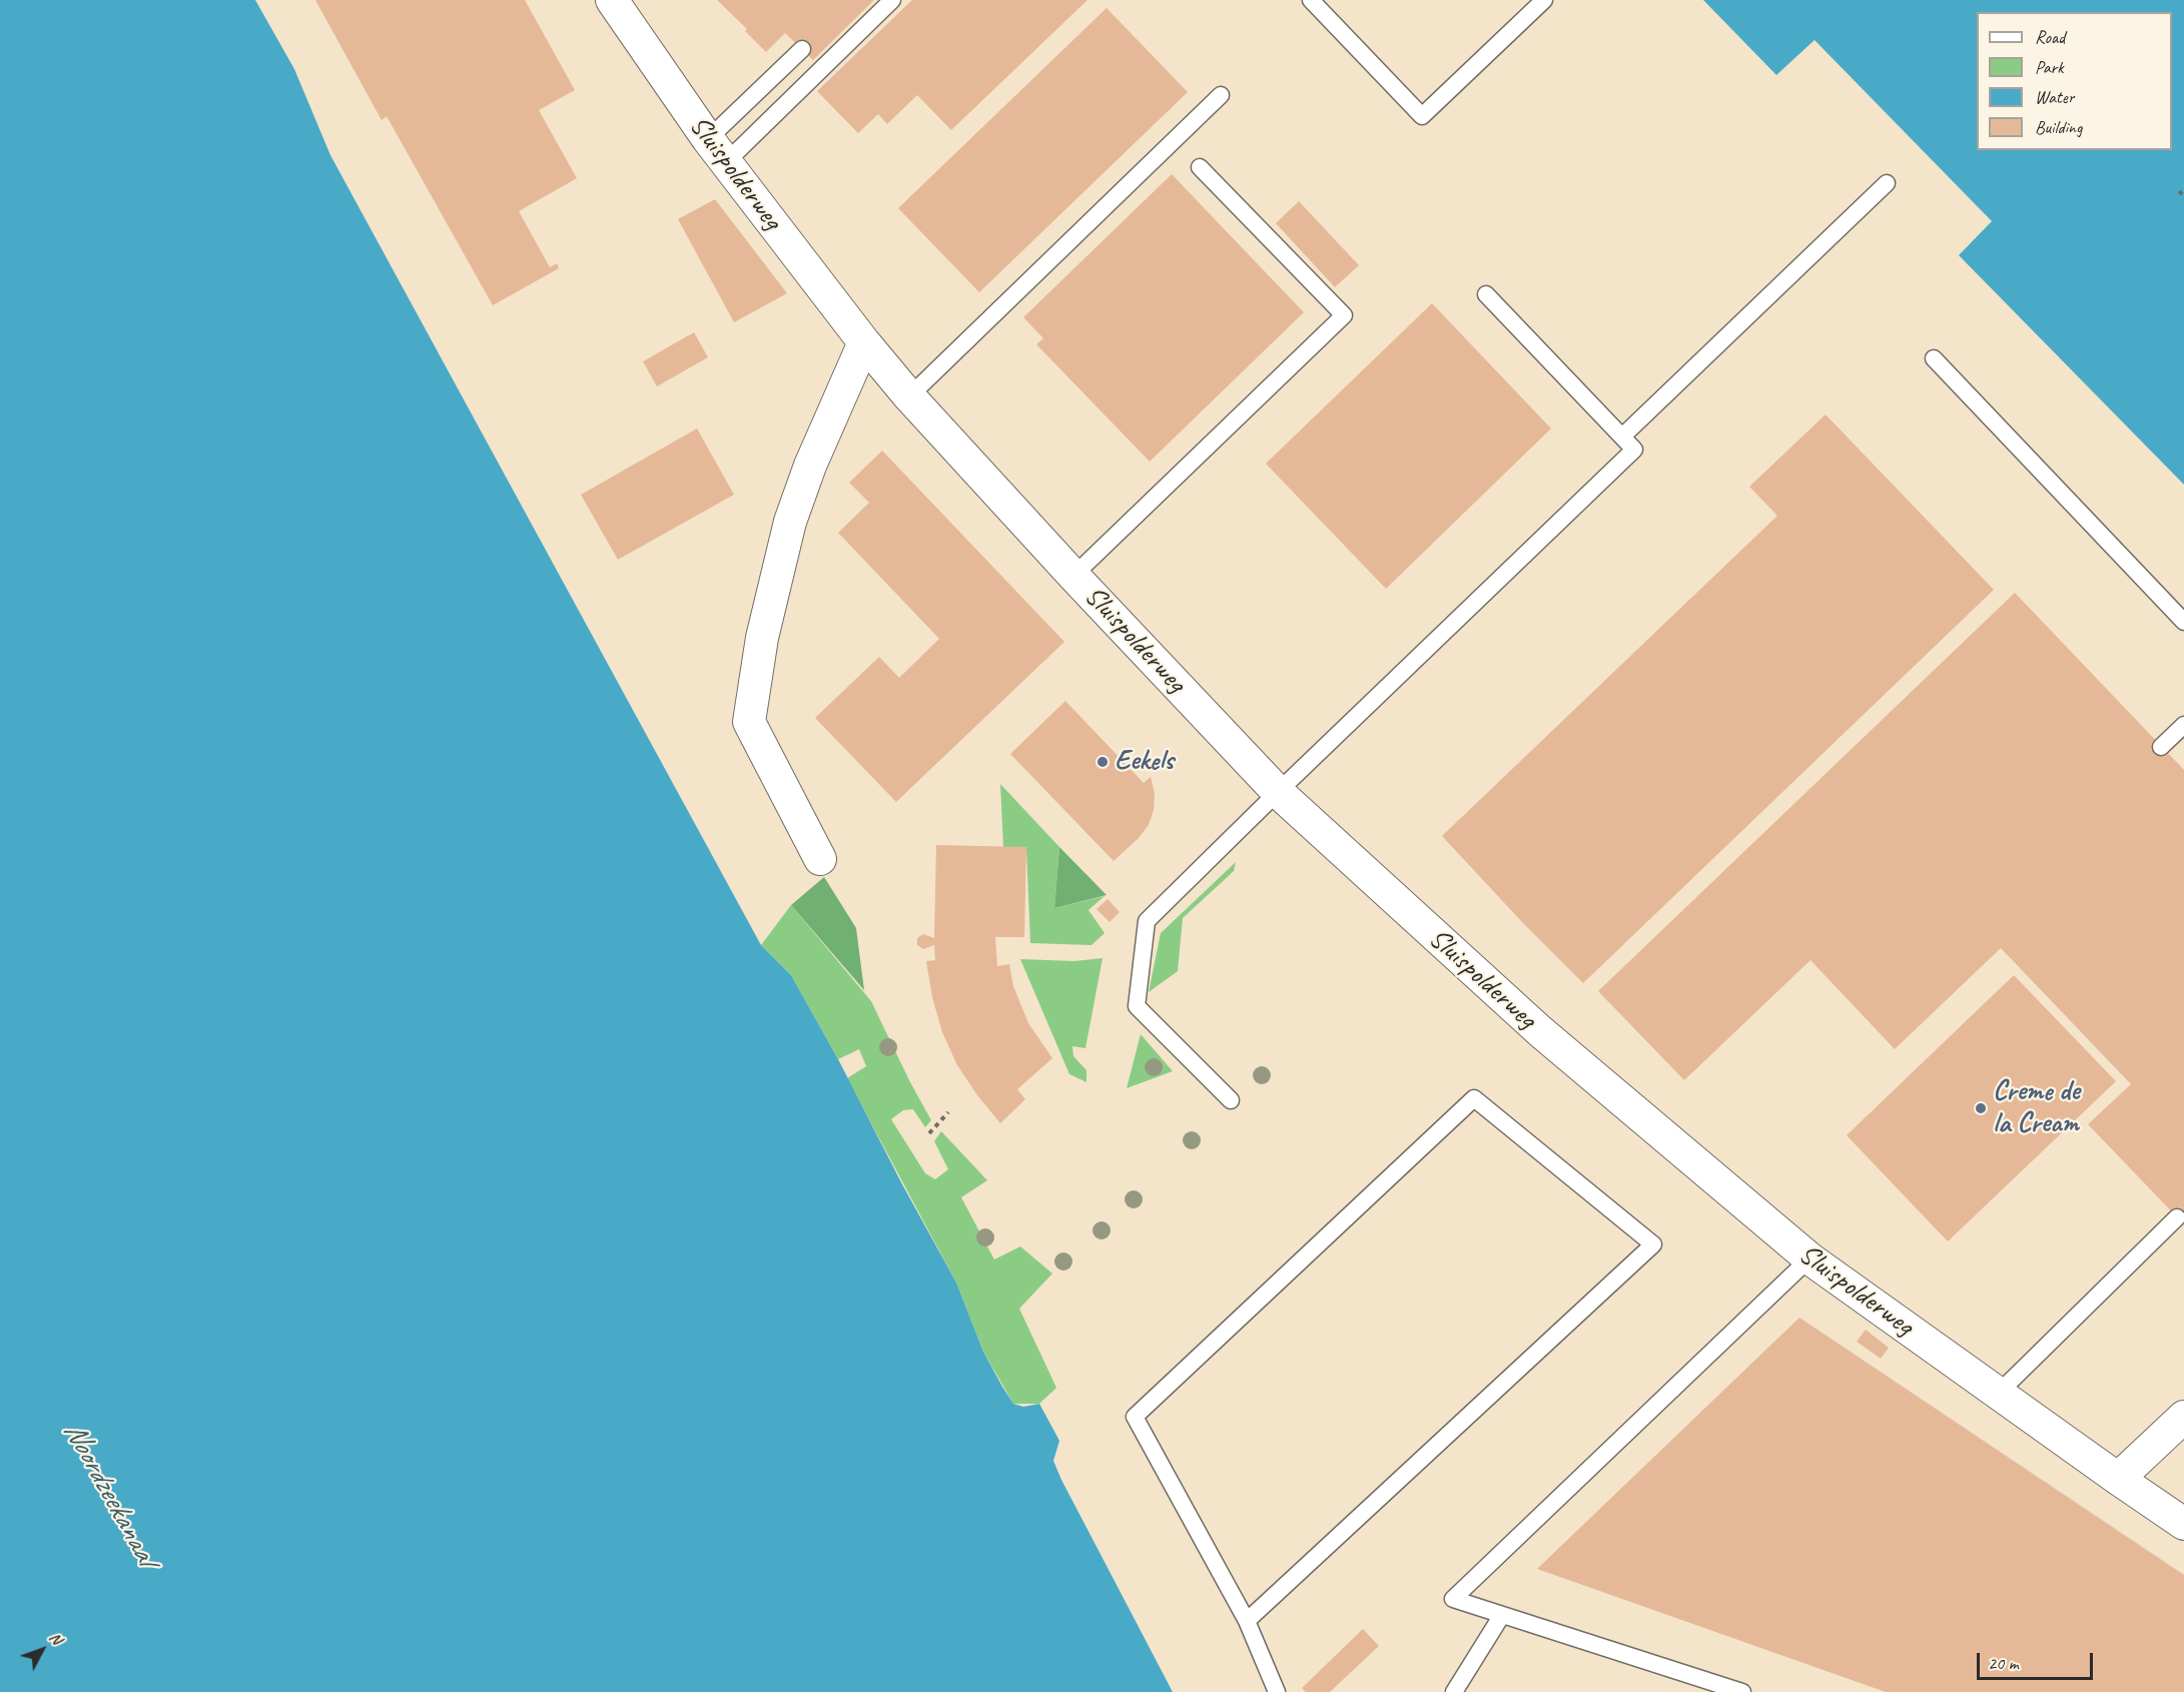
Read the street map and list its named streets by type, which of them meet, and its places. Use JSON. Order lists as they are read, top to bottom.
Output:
{
  "streets": {
    "street": ["Sluispolderweg"]
  },
  "water": ["Noordzeekanaal"],
  "places": ["Eekels", "Creme de la Cream"],
  "legend": [
    "Road",
    "Park",
    "Water",
    "Building"
  ],
  "scale_bar": "20 m",
  "north": "top right"
}
